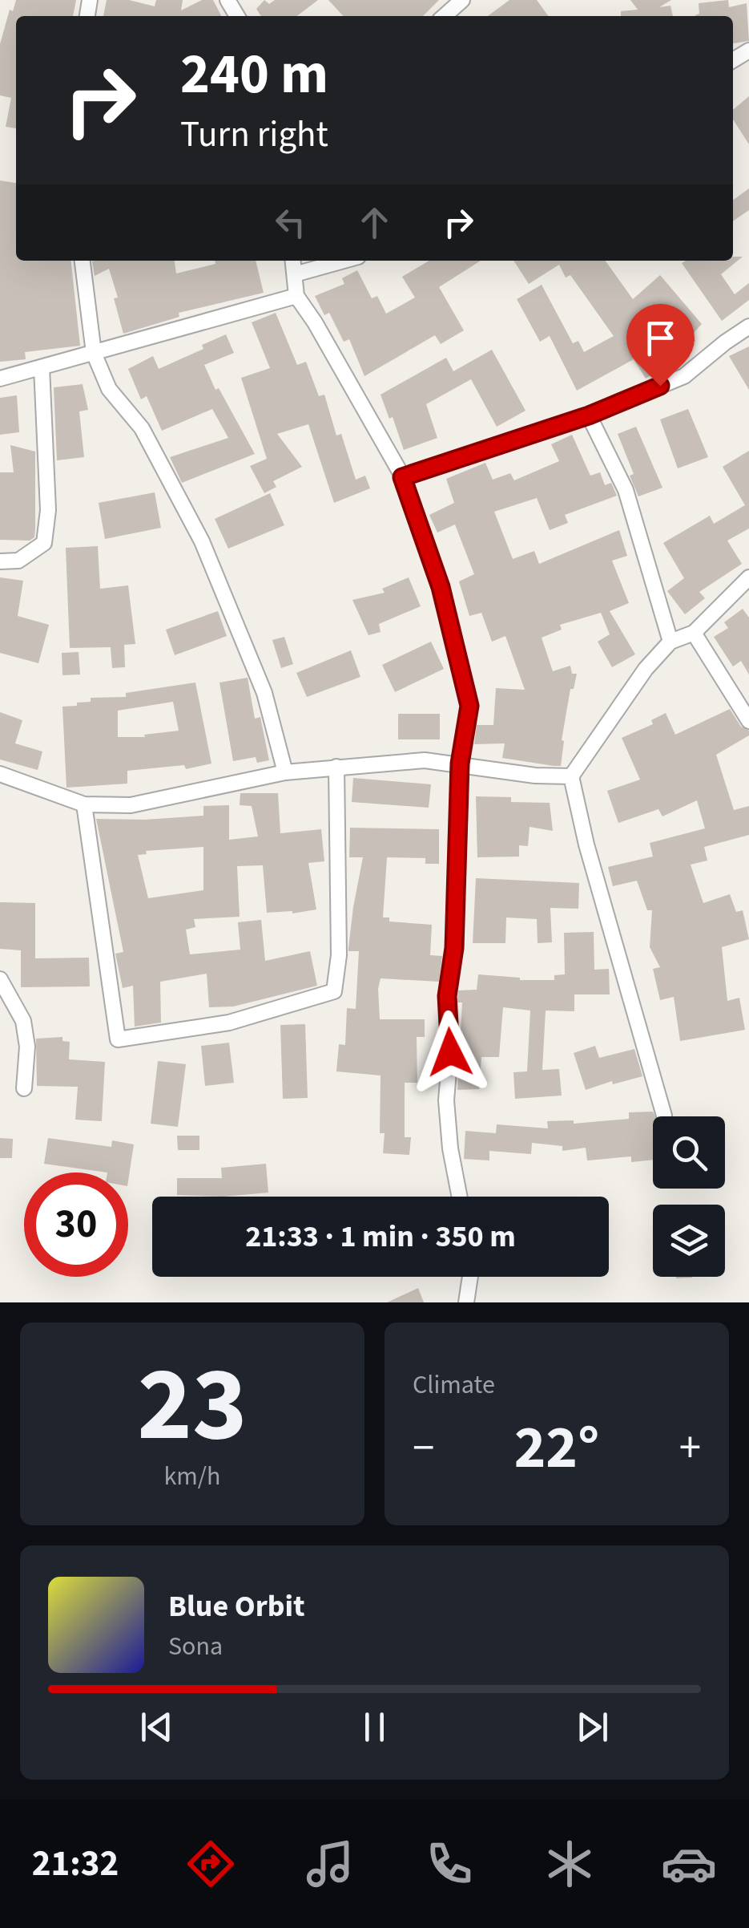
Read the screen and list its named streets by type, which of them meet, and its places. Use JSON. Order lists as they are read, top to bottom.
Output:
{
  "page": {
    "turn": ["240 m", "Turn right"],
    "limit": "30",
    "trip": "21:33 · 1 min · 350 m",
    "tile": [
      ["23", "km/h"],
      "Climate"
    ],
    "heat": ["−", "22°", "+"],
    "song": ["Blue Orbit", "Sona"],
    "tabs": "21:32"
  }
}
